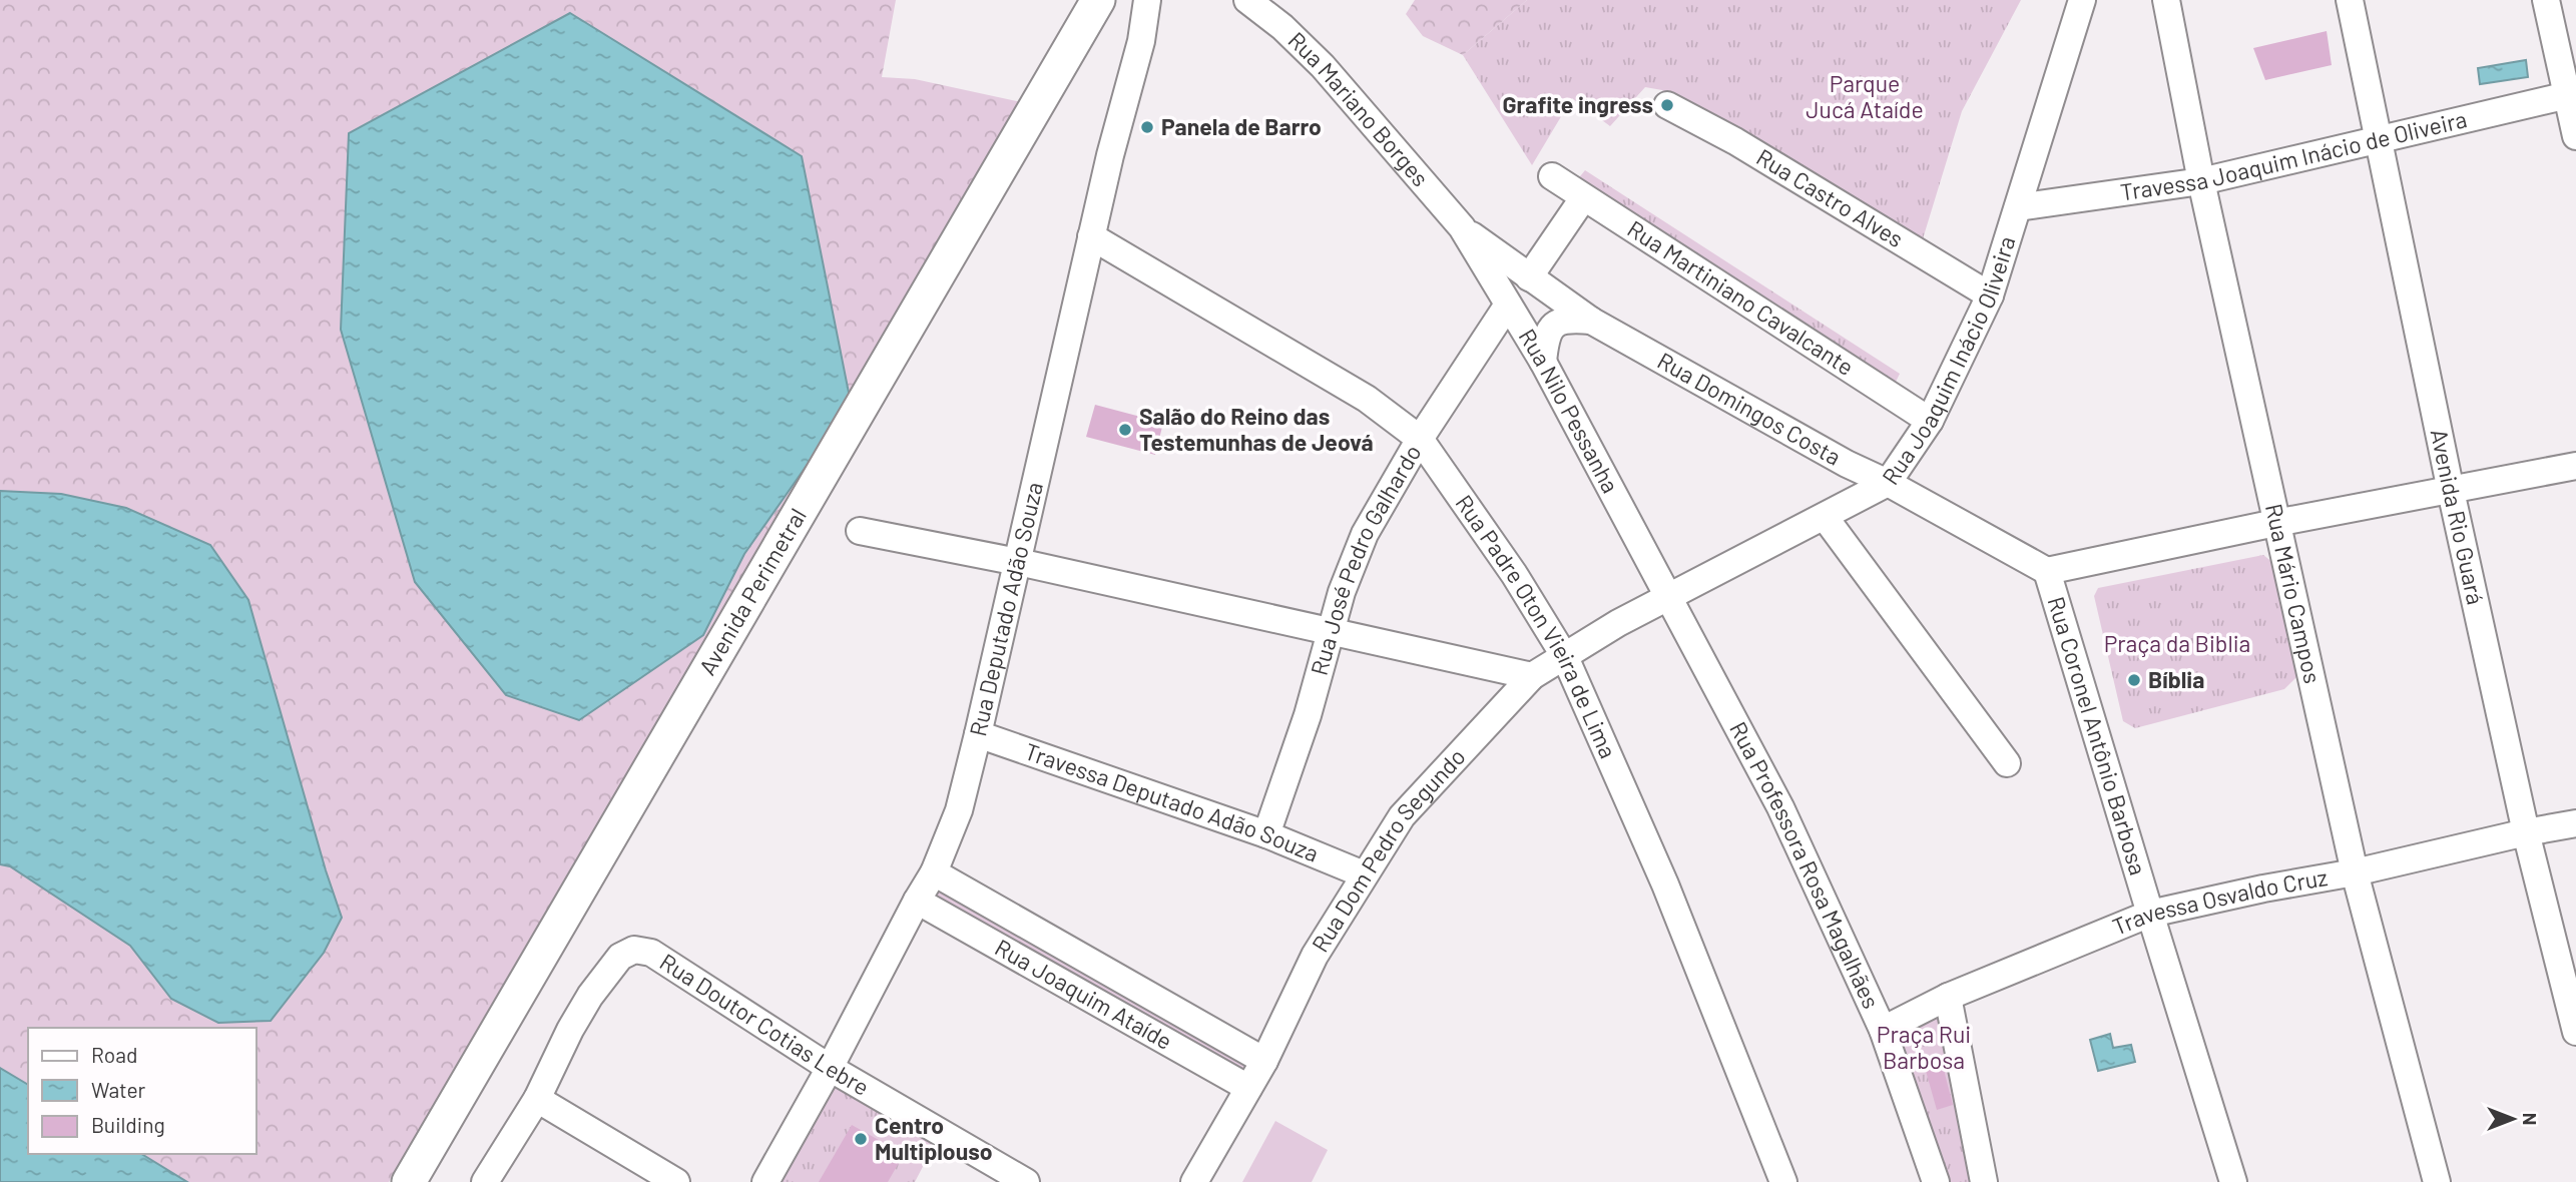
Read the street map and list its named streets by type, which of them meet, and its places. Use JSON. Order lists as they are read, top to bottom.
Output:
{
  "streets": {
    "main road": ["Avenida Perimetral"],
    "street": [
      "Rua Mariano Borges",
      "Travessa Joaquim Inácio de Oliveira",
      "Rua Castro Alves",
      "Rua Martiniano Cavalcante",
      "Rua Joaquim Inácio Oliveira",
      "Rua Domingos Costa",
      "Rua Nilo Pessanha",
      "Avenida Rio Guará",
      "Rua José Pedro Galhardo",
      "Rua Mário Campos",
      "Rua Deputado Adão Souza",
      "Rua Padre Oton Vieira de Lima",
      "Rua Coronel Antônio Barbosa",
      "Travessa Deputado Adão Souza",
      "Rua Dom Pedro Segundo",
      "Rua Professora Rosa Magalhães",
      "Travessa Osvaldo Cruz",
      "Rua Joaquim Ataíde",
      "Rua Doutor Cotias Lebre"
    ]
  },
  "crossings": [
    ["Rua Mariano Borges", "Rua Domingos Costa"],
    ["Rua Mariano Borges", "Rua Nilo Pessanha"],
    ["Travessa Joaquim Inácio de Oliveira", "Rua Joaquim Inácio Oliveira"],
    ["Travessa Joaquim Inácio de Oliveira", "Avenida Rio Guará"],
    ["Travessa Joaquim Inácio de Oliveira", "Rua Mário Campos"],
    ["Rua Castro Alves", "Rua Joaquim Inácio Oliveira"],
    ["Rua Martiniano Cavalcante", "Rua Joaquim Inácio Oliveira"],
    ["Rua Joaquim Inácio Oliveira", "Rua Domingos Costa"],
    ["Rua Joaquim Inácio Oliveira", "Rua Nilo Pessanha"],
    ["Rua Joaquim Inácio Oliveira", "Rua Dom Pedro Segundo"],
    ["Rua Joaquim Inácio Oliveira", "Rua Professora Rosa Magalhães"],
    ["Rua Domingos Costa", "Rua Nilo Pessanha"],
    ["Rua Domingos Costa", "Rua Coronel Antônio Barbosa"],
    ["Rua Nilo Pessanha", "Rua José Pedro Galhardo"],
    ["Rua Nilo Pessanha", "Rua Dom Pedro Segundo"],
    ["Rua Nilo Pessanha", "Rua Professora Rosa Magalhães"],
    ["Avenida Rio Guará", "Travessa Osvaldo Cruz"],
    ["Rua José Pedro Galhardo", "Rua Padre Oton Vieira de Lima"],
    ["Rua José Pedro Galhardo", "Travessa Deputado Adão Souza"],
    ["Rua Mário Campos", "Travessa Osvaldo Cruz"],
    ["Rua Deputado Adão Souza", "Rua Padre Oton Vieira de Lima"],
    ["Rua Deputado Adão Souza", "Travessa Deputado Adão Souza"],
    ["Rua Deputado Adão Souza", "Rua Joaquim Ataíde"],
    ["Rua Deputado Adão Souza", "Rua Doutor Cotias Lebre"],
    ["Rua Padre Oton Vieira de Lima", "Rua Dom Pedro Segundo"],
    ["Rua Coronel Antônio Barbosa", "Travessa Osvaldo Cruz"],
    ["Travessa Deputado Adão Souza", "Rua Dom Pedro Segundo"],
    ["Rua Dom Pedro Segundo", "Rua Professora Rosa Magalhães"],
    ["Rua Dom Pedro Segundo", "Rua Joaquim Ataíde"],
    ["Rua Professora Rosa Magalhães", "Travessa Osvaldo Cruz"]
  ],
  "parks": ["Parque Jucá Ataíde", "Praça da Biblia", "Praça Rui Barbosa"],
  "places": [
    "Grafite ingress",
    "Panela de Barro",
    "Salão do Reino das Testemunhas de Jeová",
    "Bíblia",
    "Centro Multiplouso"
  ],
  "legend": ["Road", "Water", "Building"],
  "north": "right"
}
